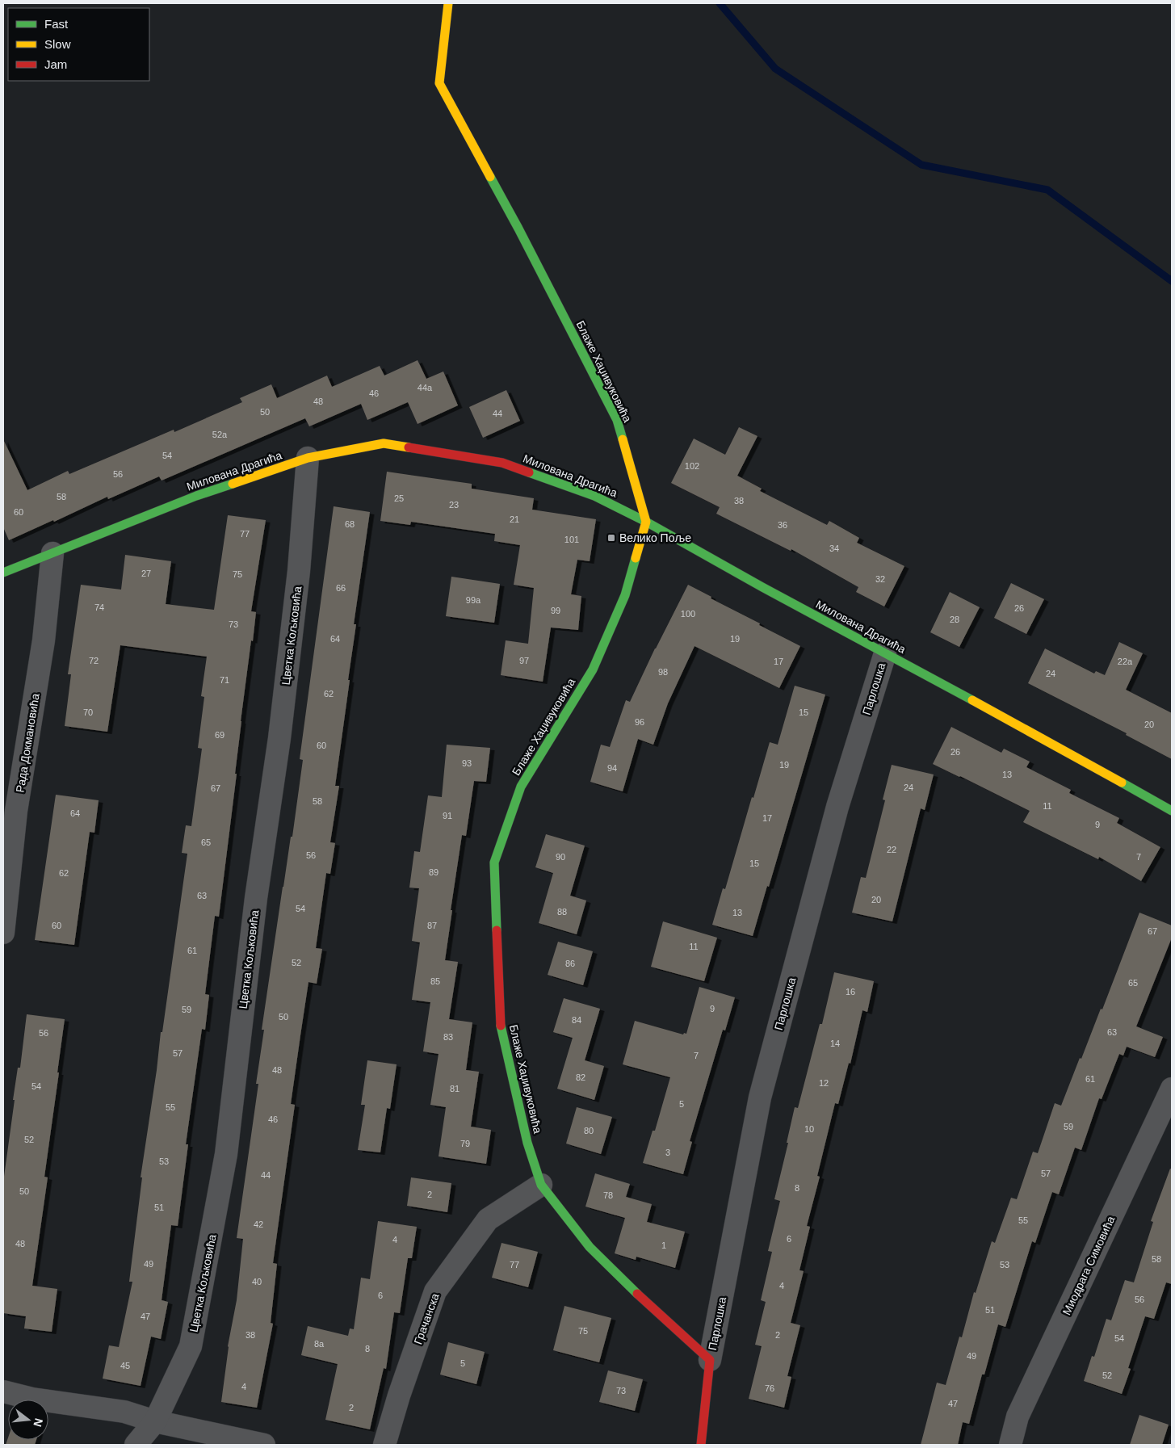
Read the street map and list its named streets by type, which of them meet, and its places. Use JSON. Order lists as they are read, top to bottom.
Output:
{
  "streets": {
    "street": [
      "Блаже Хаџивуковића",
      "Милована Драгића",
      "Цветка Кољковића",
      "Парлошка",
      "Рада Докмановића",
      "Миодрага Симовића",
      "Грачанска"
    ]
  },
  "crossings": [
    ["Блаже Хаџивуковића", "Милована Драгића"],
    ["Блаже Хаџивуковића", "Парлошка"],
    ["Блаже Хаџивуковића", "Грачанска"],
    ["Милована Драгића", "Цветка Кољковића"],
    ["Милована Драгића", "Парлошка"],
    ["Милована Драгића", "Рада Докмановића"]
  ],
  "places": {
    "transit": ["Велико Поље"]
  },
  "house_numbers": [
    "44a",
    "46",
    "48",
    "50",
    "44",
    "52a",
    "54",
    "102",
    "56",
    "58",
    "25",
    "38",
    "23",
    "60",
    "21",
    "68",
    "36",
    "77",
    "101",
    "34",
    "27",
    "75",
    "32",
    "66",
    "99a",
    "74",
    "26",
    "99",
    "100",
    "28",
    "73",
    "64",
    "19",
    "72",
    "97",
    "17",
    "22a",
    "98",
    "24",
    "71",
    "62",
    "70",
    "15",
    "96",
    "20",
    "69",
    "60",
    "26",
    "93",
    "19",
    "94",
    "13",
    "24",
    "67",
    "58",
    "11",
    "64",
    "91",
    "17",
    "9",
    "65",
    "22",
    "56",
    "90",
    "7",
    "15",
    "89",
    "62",
    "63",
    "20",
    "54",
    "88",
    "13",
    "60",
    "87",
    "67",
    "11",
    "61",
    "52",
    "86",
    "85",
    "65",
    "16",
    "9",
    "59",
    "50",
    "84",
    "63",
    "56",
    "83",
    "14",
    "57",
    "7",
    "48",
    "82",
    "61",
    "12",
    "54",
    "81",
    "5",
    "55",
    "46",
    "59",
    "10",
    "80",
    "52",
    "79",
    "3",
    "53",
    "57",
    "44",
    "8",
    "50",
    "2",
    "78",
    "51",
    "55",
    "42",
    "6",
    "4",
    "48",
    "1",
    "58",
    "49",
    "77",
    "53",
    "40",
    "4",
    "6",
    "56",
    "51",
    "47",
    "75",
    "38",
    "2",
    "54",
    "8a",
    "8",
    "49",
    "5",
    "45",
    "52",
    "4",
    "76",
    "73",
    "47",
    "2"
  ],
  "legend": ["Fast", "Slow", "Jam"],
  "north": "right"
}
